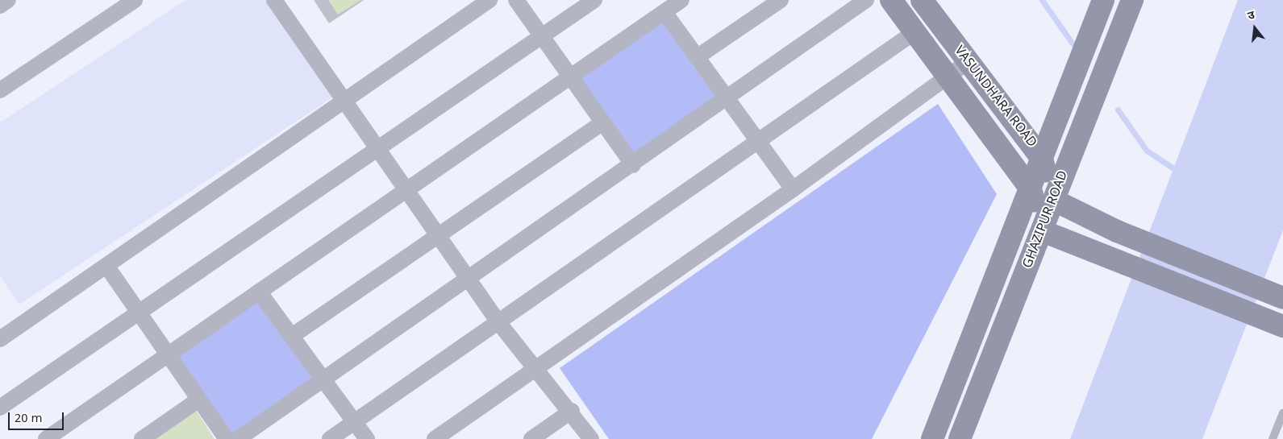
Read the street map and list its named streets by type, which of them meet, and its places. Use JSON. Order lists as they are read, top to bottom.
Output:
{
  "streets": {
    "street": ["VASUNDHARA ROAD", "GHAZIPUR ROAD"]
  },
  "crossings": [
    ["VASUNDHARA ROAD", "GHAZIPUR ROAD"]
  ],
  "scale_bar": "20 m",
  "north": "top"
}
